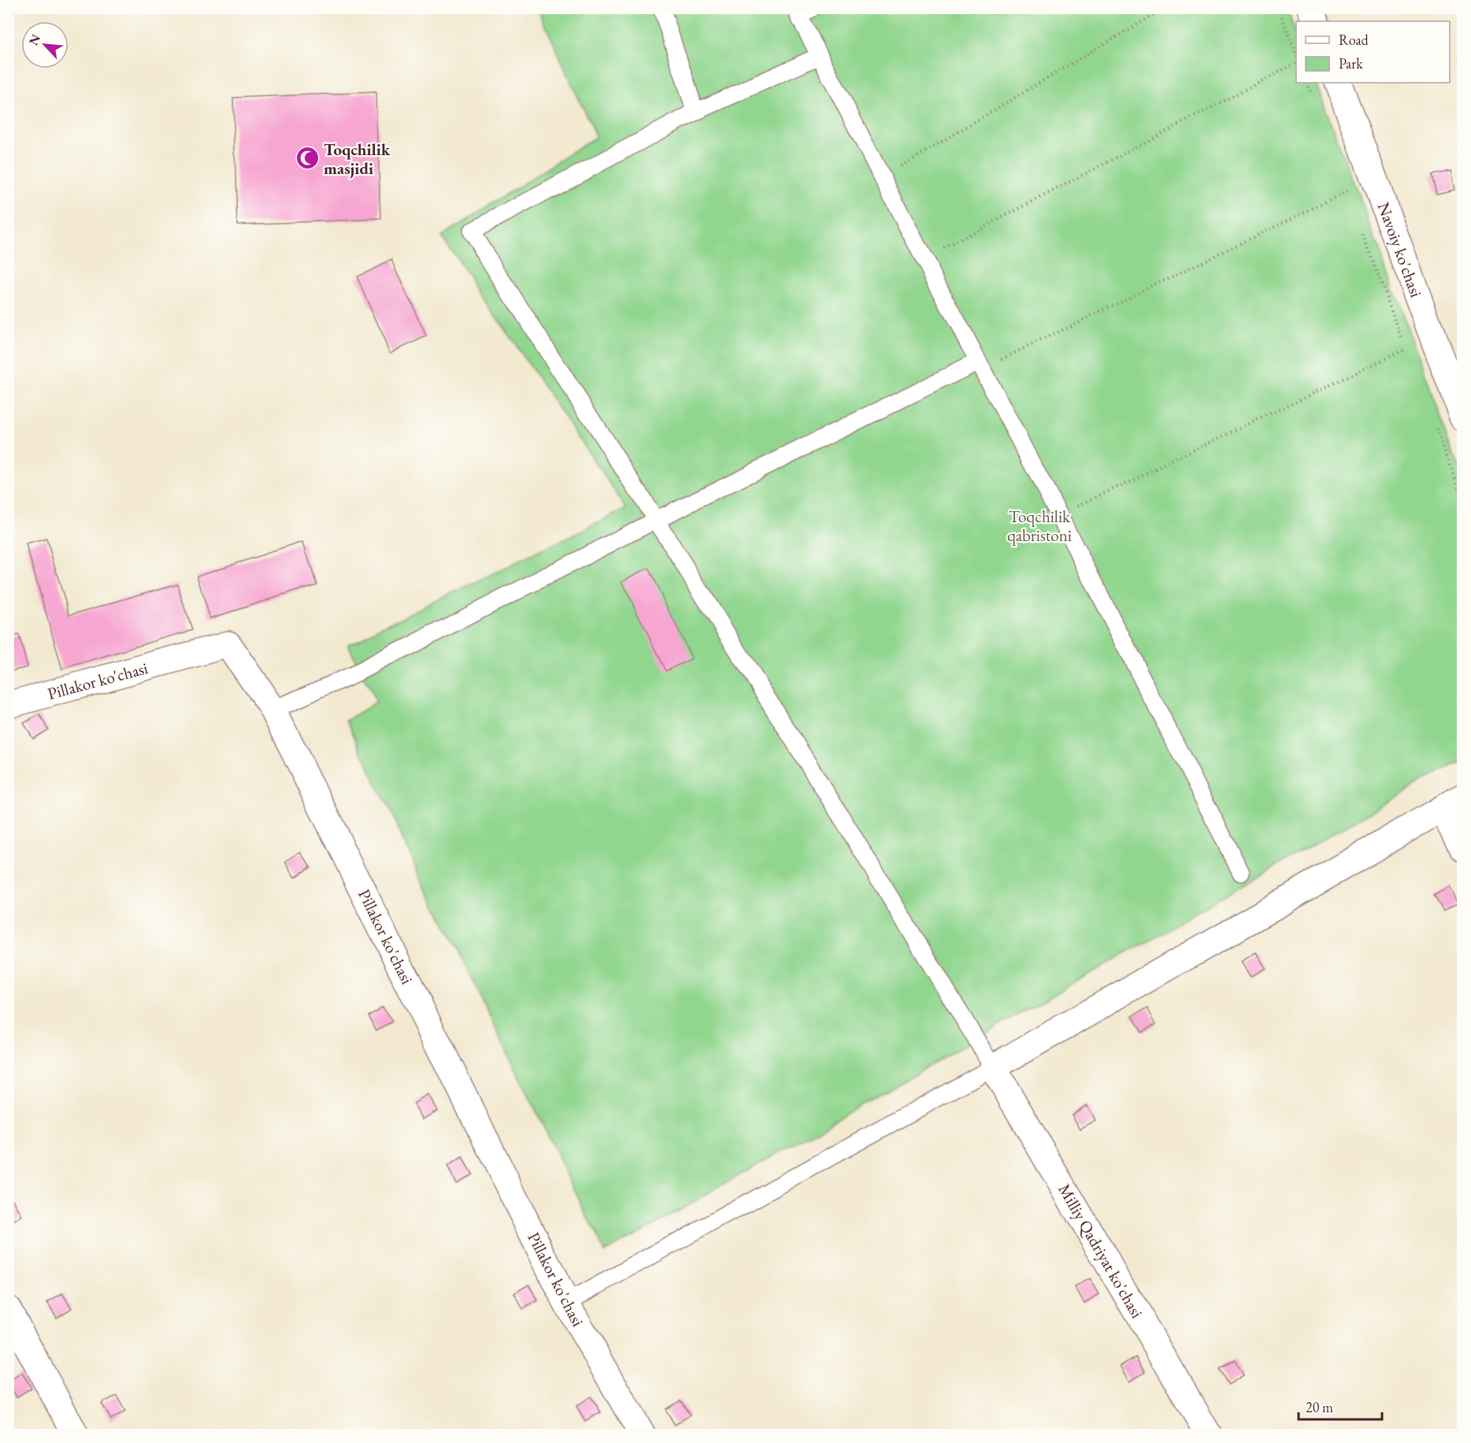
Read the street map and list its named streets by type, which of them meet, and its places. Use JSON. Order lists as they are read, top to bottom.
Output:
{
  "streets": {
    "street": ["Navoiy ko'chasi", "Pillakor ko'chasi", "Milliy Qadriyat ko'chasi"]
  },
  "parks": ["Toqchilik qabristoni"],
  "places": {
    "mosque": ["Toqchilik masjidi"]
  },
  "legend": ["Road", "Park"],
  "scale_bar": "20 m",
  "north": "top left"
}
